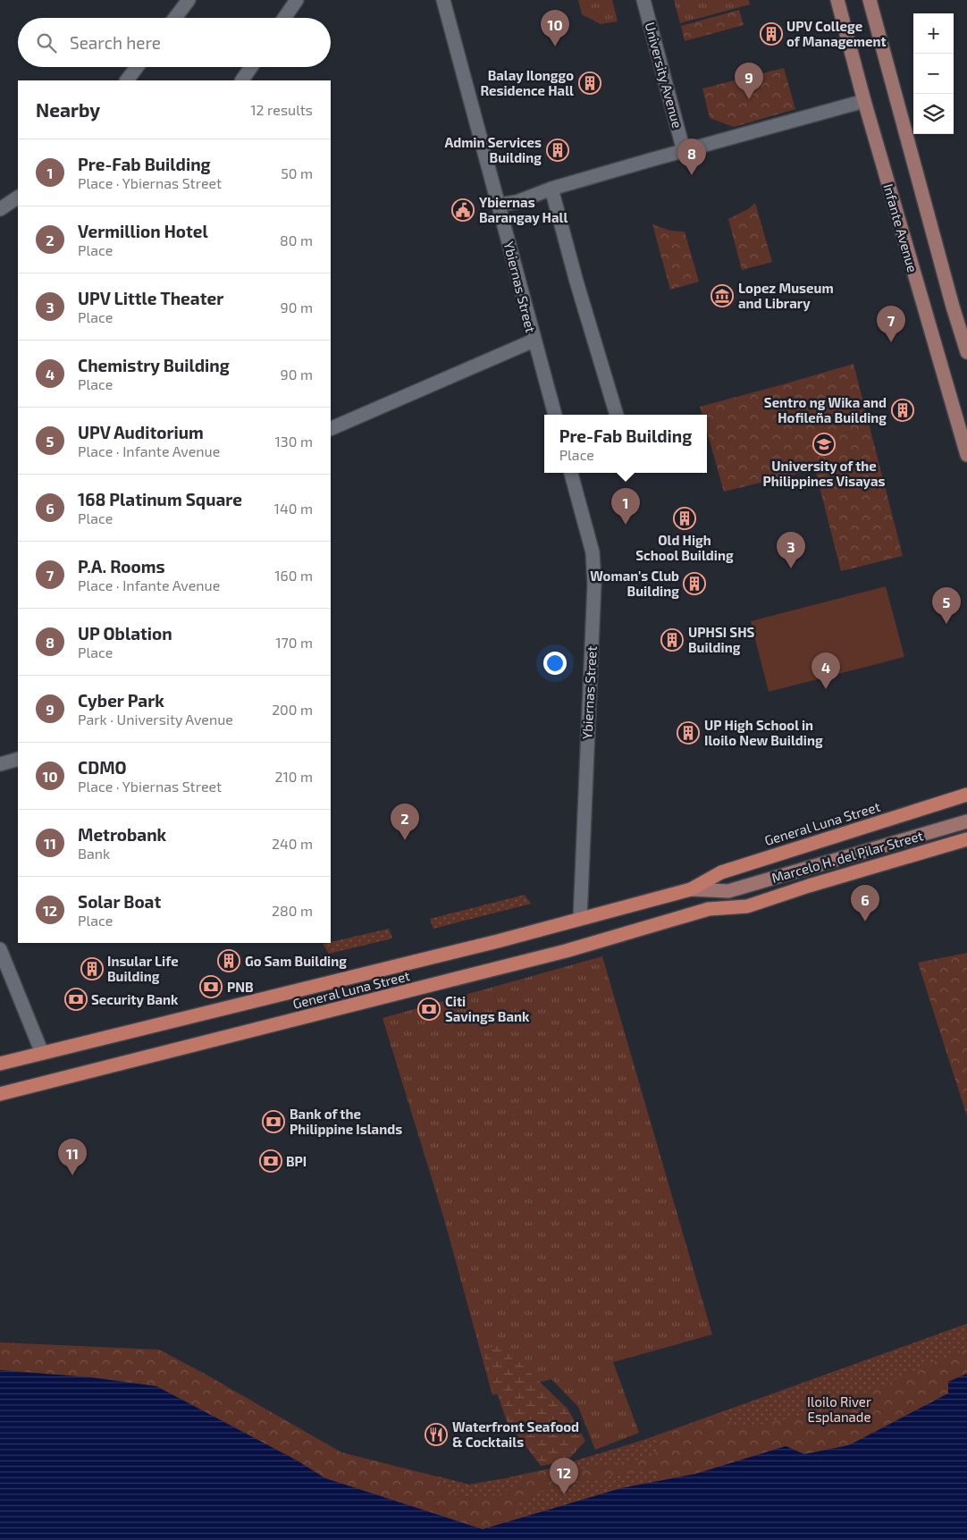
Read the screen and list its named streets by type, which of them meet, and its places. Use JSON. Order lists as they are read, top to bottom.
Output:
{
  "streets": {
    "highway": ["General Luna Street"],
    "main road": ["Infante Avenue", "Marcelo H. del Pilar Street"],
    "street": ["University Avenue", "Ybiernas Street"]
  },
  "crossings": [
    ["Ybiernas Street", "General Luna Street"],
    ["General Luna Street", "Marcelo H. del Pilar Street"]
  ],
  "parks": ["Iloilo River Esplanade"],
  "places": {
    "building": [
      "UPV College of Management",
      "Balay Ilonggo Residence Hall",
      "Admin Services Building",
      "Sentro ng Wika and Hofileña Building",
      "Old High School Building",
      "Woman's Club Building",
      "UPHSI SHS Building",
      "UP High School in Iloilo New Building",
      "Go Sam Building",
      "Insular Life Building"
    ],
    "public building": ["Ybiernas Barangay Hall"],
    "museum": ["Lopez Museum and Library"],
    "school or university": ["University of the Philippines Visayas"],
    "bank": [
      "PNB",
      "Security Bank",
      "Citi Savings Bank",
      "Bank of the Philippine Islands",
      "BPI"
    ],
    "restaurant": ["Waterfront Seafood & Cocktails"]
  },
  "page": {
    "pins": [
      "10",
      "9",
      "8",
      "7",
      "1",
      "3",
      "5",
      "4",
      "2",
      "6",
      "11",
      "12"
    ],
    "map_buttons": ["+", "−"],
    "search": "Search here",
    "heading": ["Nearby", "12 results"],
    "list": [
      {
        "mark": "1",
        "name": "Pre-Fab Building",
        "note": "Place · Ybiernas Street",
        "value": "50 m"
      },
      {
        "mark": "2",
        "name": "Vermillion Hotel",
        "note": "Place",
        "value": "80 m"
      },
      {
        "mark": "3",
        "name": "UPV Little Theater",
        "note": "Place",
        "value": "90 m"
      },
      {
        "mark": "4",
        "name": "Chemistry Building",
        "note": "Place",
        "value": "90 m"
      },
      {
        "mark": "5",
        "name": "UPV Auditorium",
        "note": "Place · Infante Avenue",
        "value": "130 m"
      },
      {
        "mark": "6",
        "name": "168 Platinum Square",
        "note": "Place",
        "value": "140 m"
      },
      {
        "mark": "7",
        "name": "P.A. Rooms",
        "note": "Place · Infante Avenue",
        "value": "160 m"
      },
      {
        "mark": "8",
        "name": "UP Oblation",
        "note": "Place",
        "value": "170 m"
      },
      {
        "mark": "9",
        "name": "Cyber Park",
        "note": "Park · University Avenue",
        "value": "200 m"
      },
      {
        "mark": "10",
        "name": "CDMO",
        "note": "Place · Ybiernas Street",
        "value": "210 m"
      },
      {
        "mark": "11",
        "name": "Metrobank",
        "note": "Bank",
        "value": "240 m"
      },
      {
        "mark": "12",
        "name": "Solar Boat",
        "note": "Place",
        "value": "280 m"
      }
    ],
    "popup": ["Pre-Fab Building", "Place"]
  }
}
